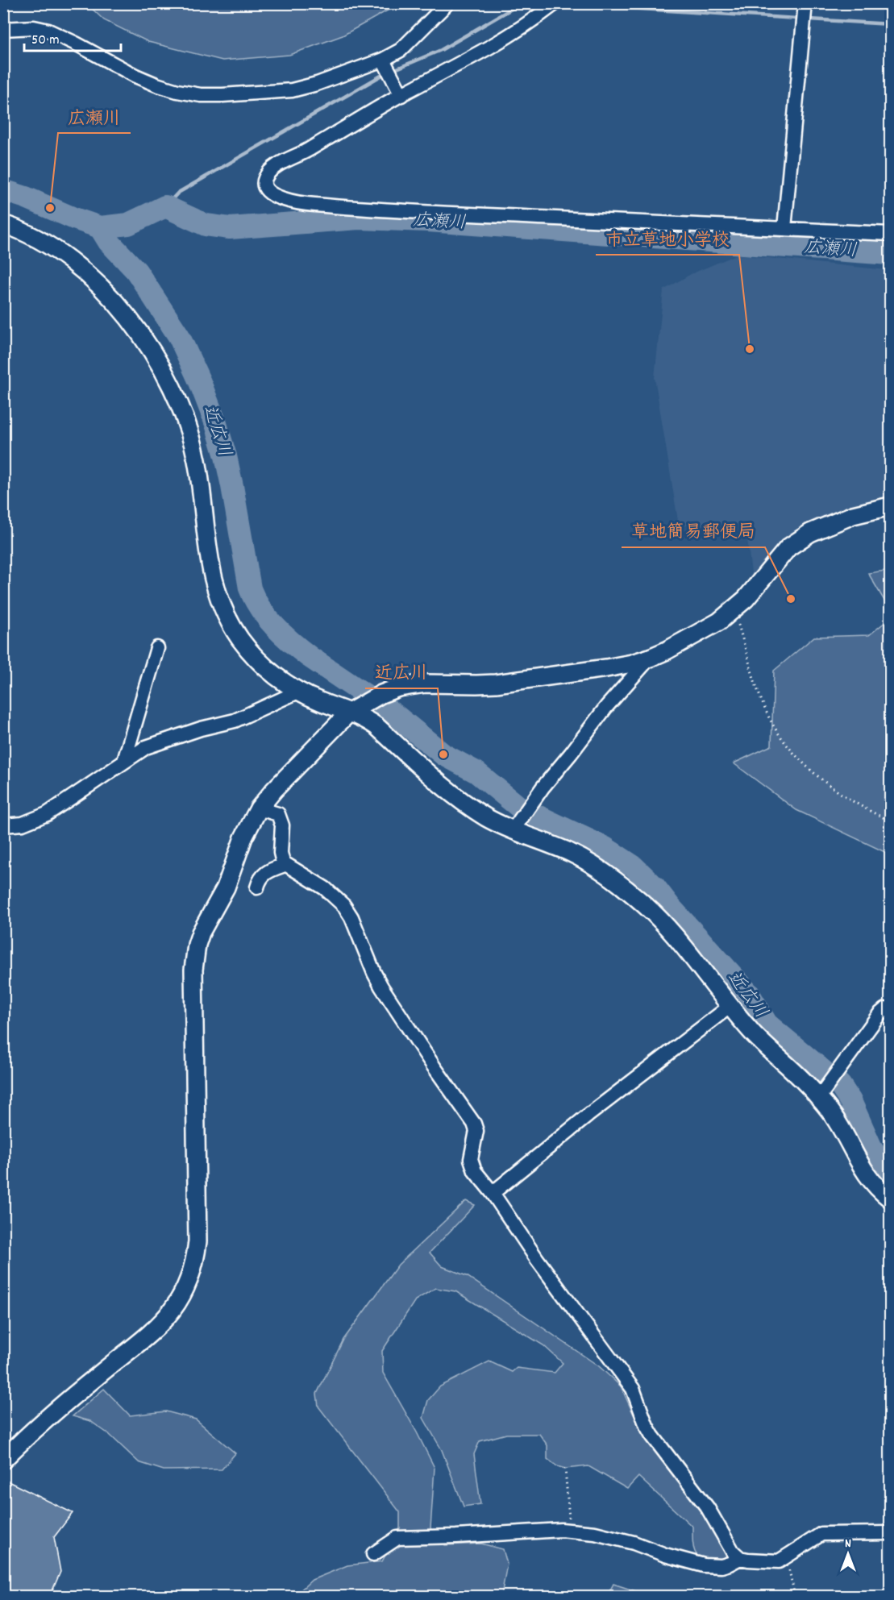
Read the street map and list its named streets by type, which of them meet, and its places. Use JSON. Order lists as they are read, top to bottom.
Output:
{
  "water": ["広瀬川", "近広川"],
  "places": [
    "広瀬川",
    "市立草地小学校",
    "草地簡易郵便局",
    "近広川"
  ],
  "scale_bar": "50 m",
  "north": "top"
}
